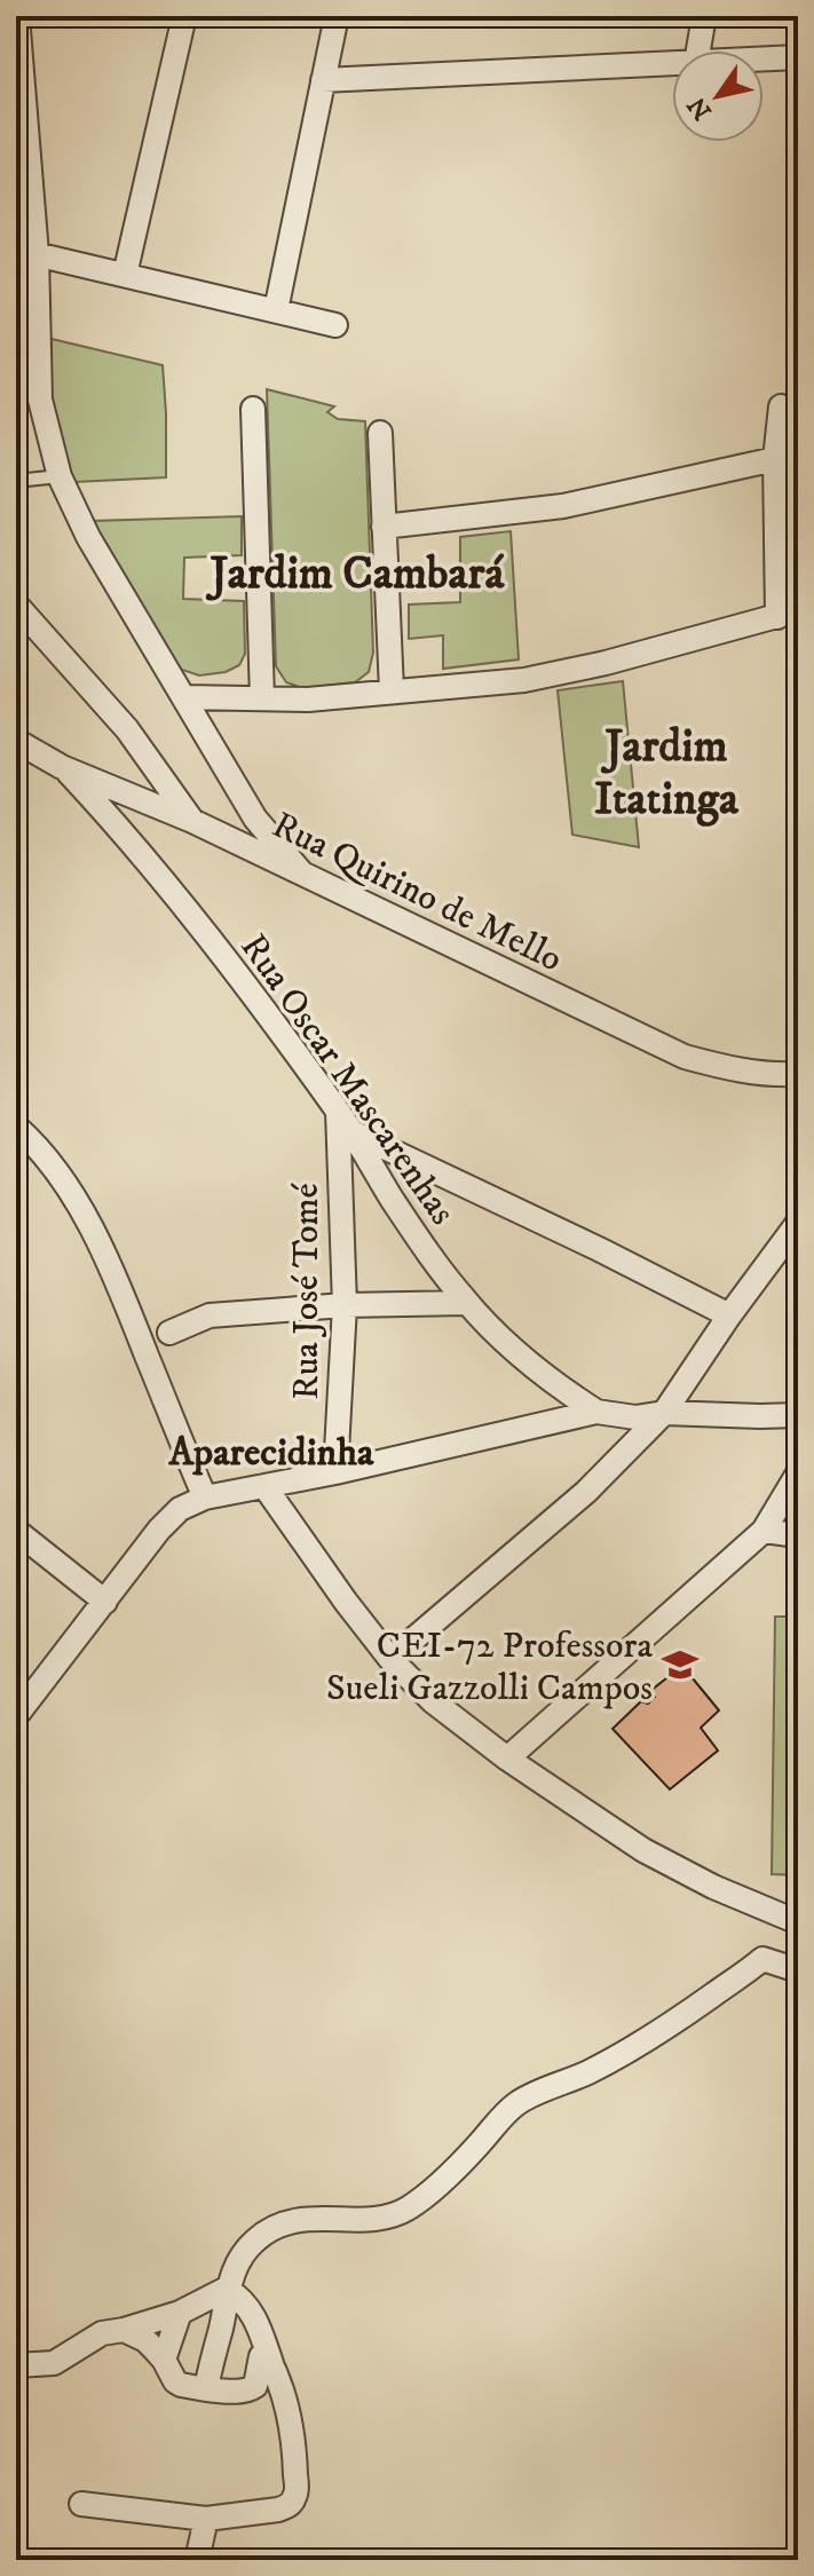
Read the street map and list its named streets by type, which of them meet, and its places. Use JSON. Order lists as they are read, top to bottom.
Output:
{
  "streets": {
    "street": ["Rua Quirino de Mello", "Rua Oscar Mascarenhas", "Rua José Tomé"]
  },
  "crossings": [
    ["Rua Quirino de Mello", "Rua Oscar Mascarenhas"],
    ["Rua Oscar Mascarenhas", "Rua José Tomé"]
  ],
  "districts": ["Jardim Cambará", "Jardim Itatinga", "Aparecidinha"],
  "places": {
    "school or university": ["CEI-72 Professora Sueli Gazzolli Campos"]
  },
  "north": "bottom left"
}
